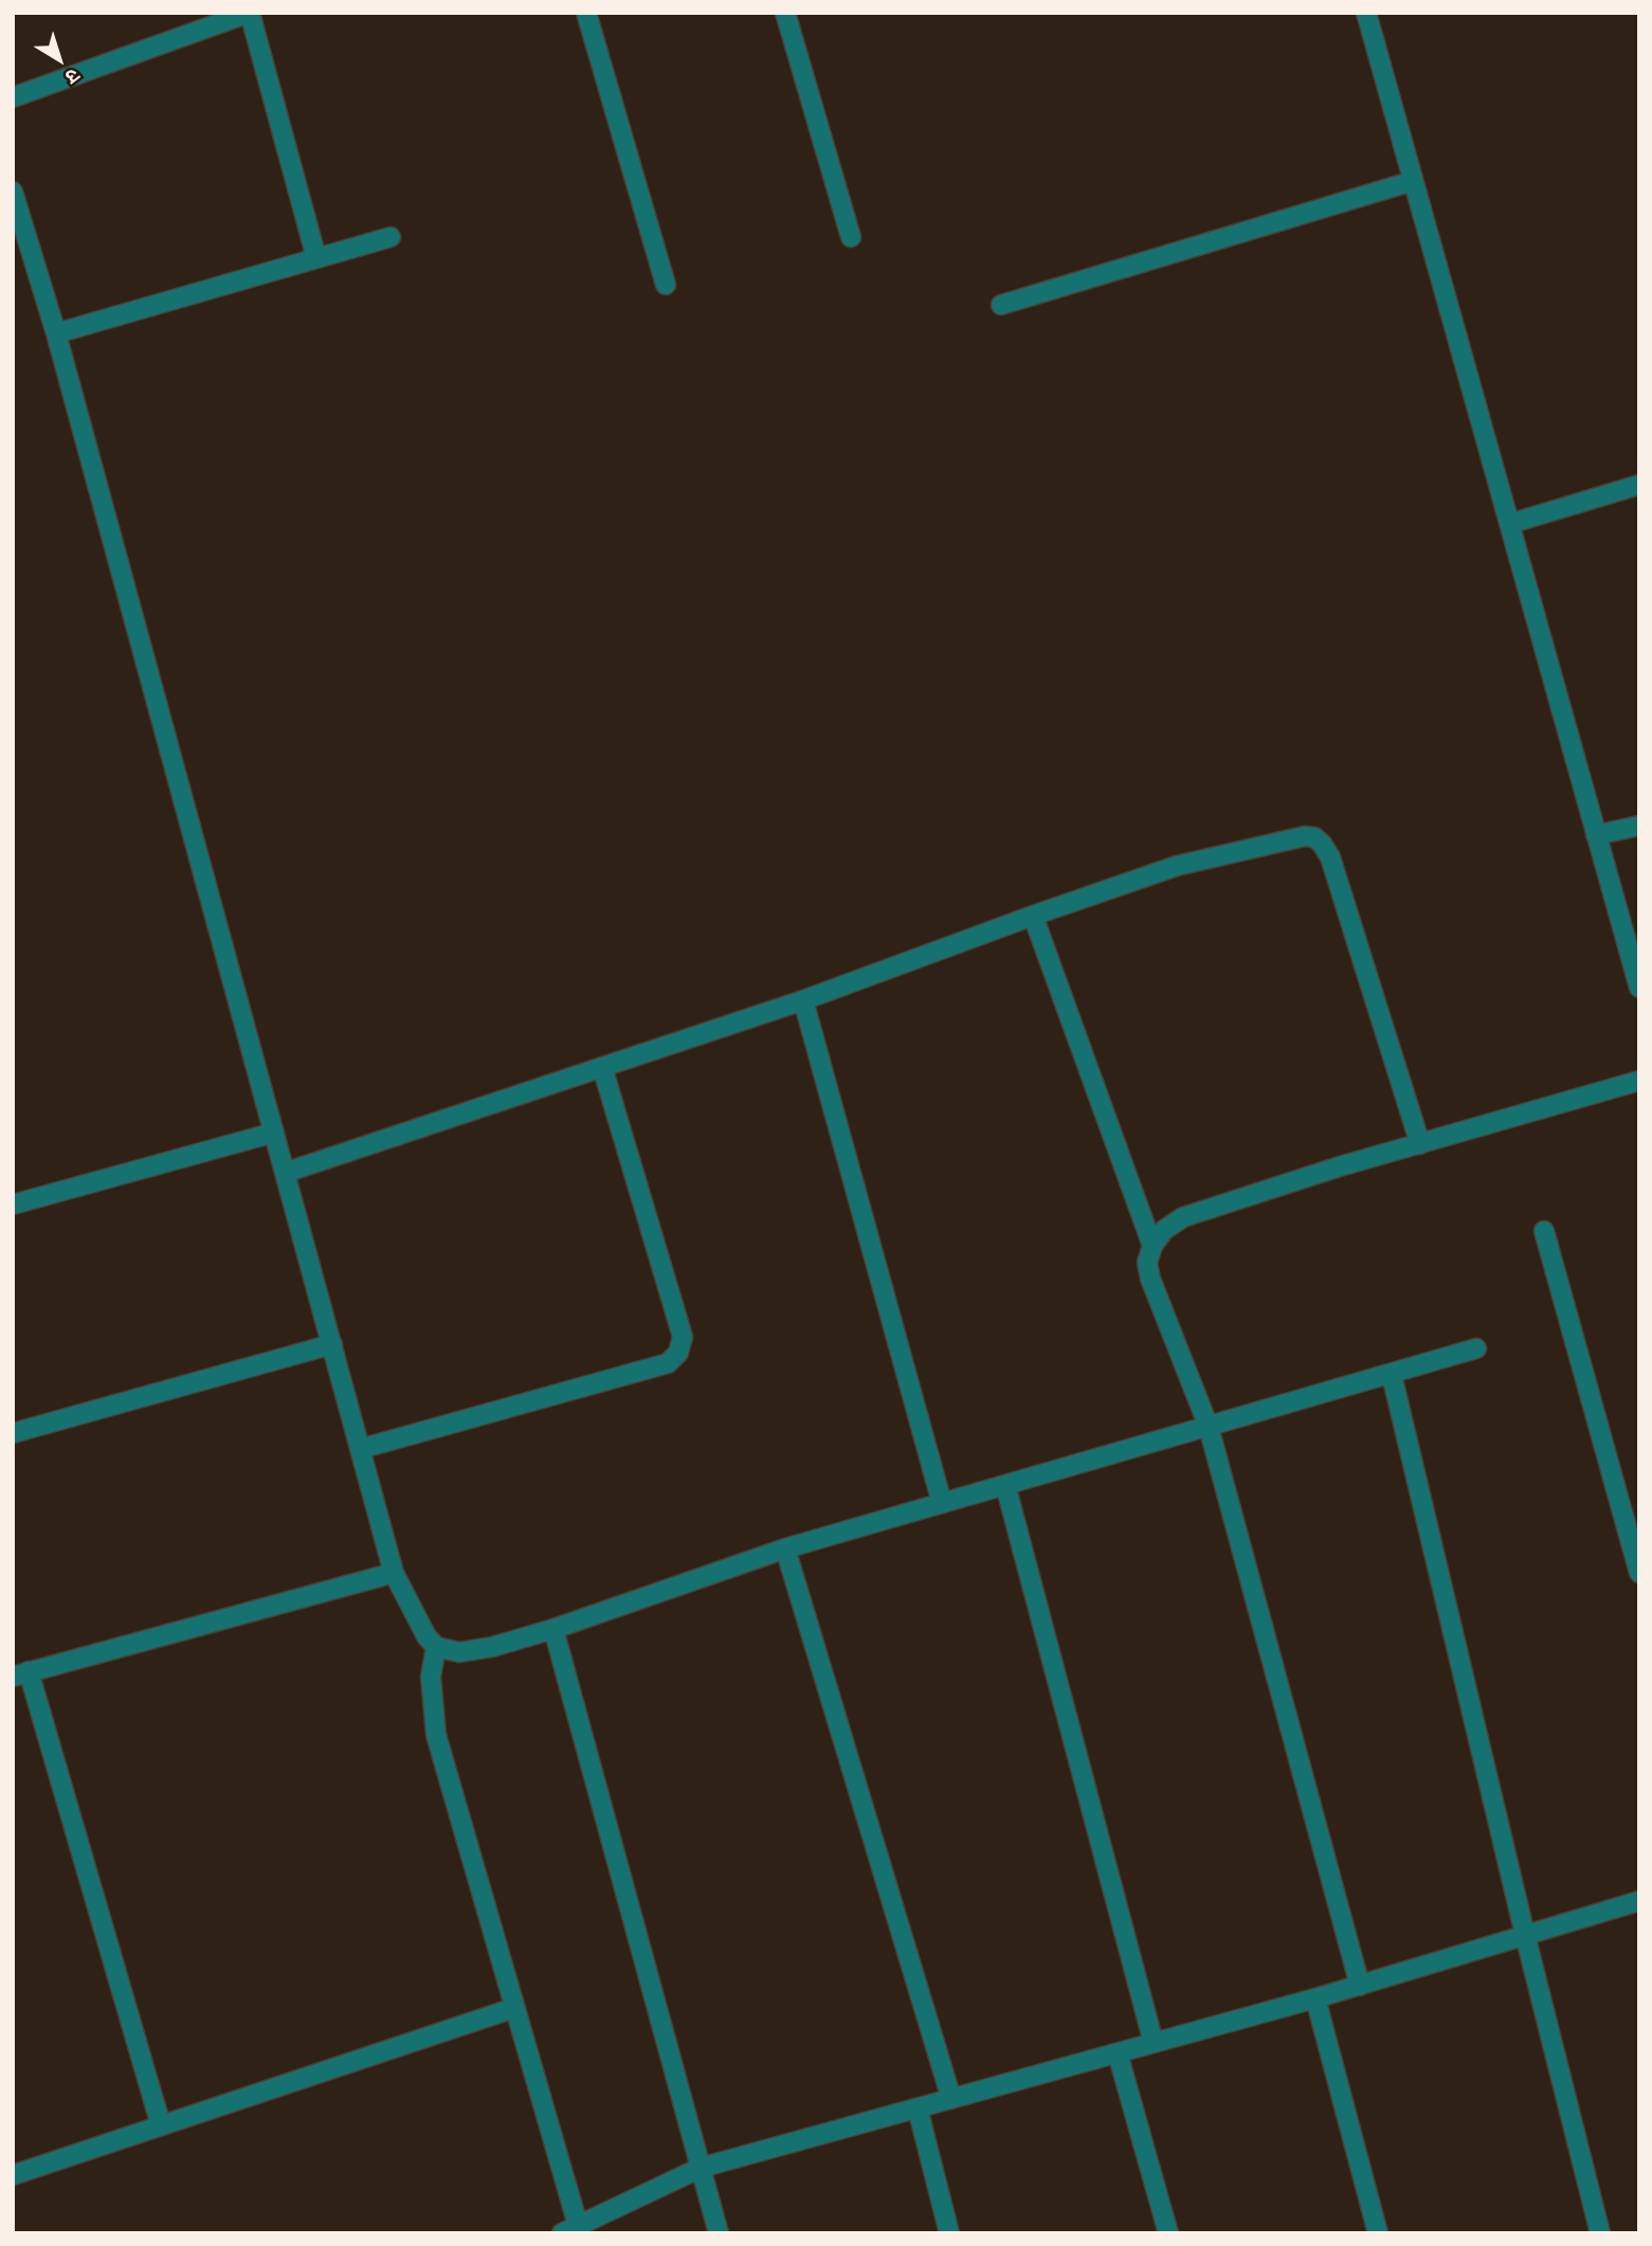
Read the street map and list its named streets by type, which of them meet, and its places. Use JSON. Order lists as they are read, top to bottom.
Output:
{
  "north": "bottom right"
}
